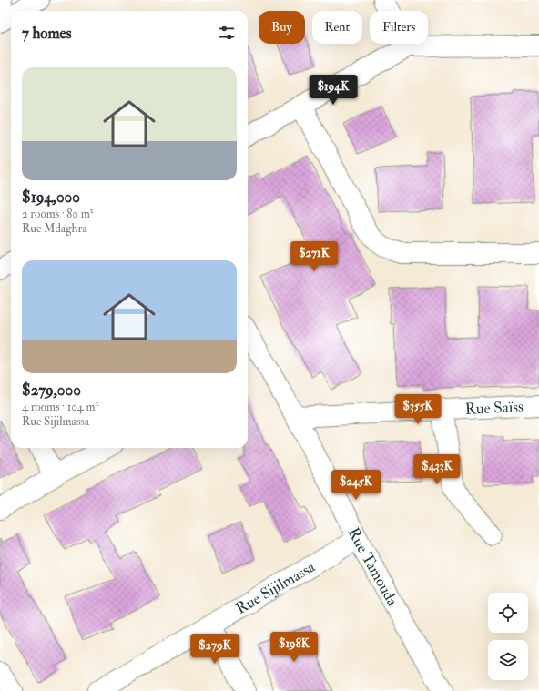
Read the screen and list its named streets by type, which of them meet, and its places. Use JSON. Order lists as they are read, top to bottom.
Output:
{
  "streets": {
    "street": ["Rue Saïss", "Rue Tamouda", "Rue Sijilmassa"]
  },
  "crossings": [
    ["Rue Saïss", "Rue Tamouda"],
    ["Rue Tamouda", "Rue Sijilmassa"]
  ],
  "page": {
    "chip": ["Buy", "Rent", "Filters"],
    "heading": "7 homes",
    "list": [
      {
        "name": "$194,000",
        "note": "2 rooms · 80 m² · Rue Mdaghra"
      },
      {
        "name": "$279,000",
        "note": "4 rooms · 104 m² · Rue Sijilmassa"
      }
    ],
    "price": [
      "$194K",
      "$271K",
      "$355K",
      "$433K",
      "$245K",
      "$198K",
      "$279K"
    ]
  }
}
